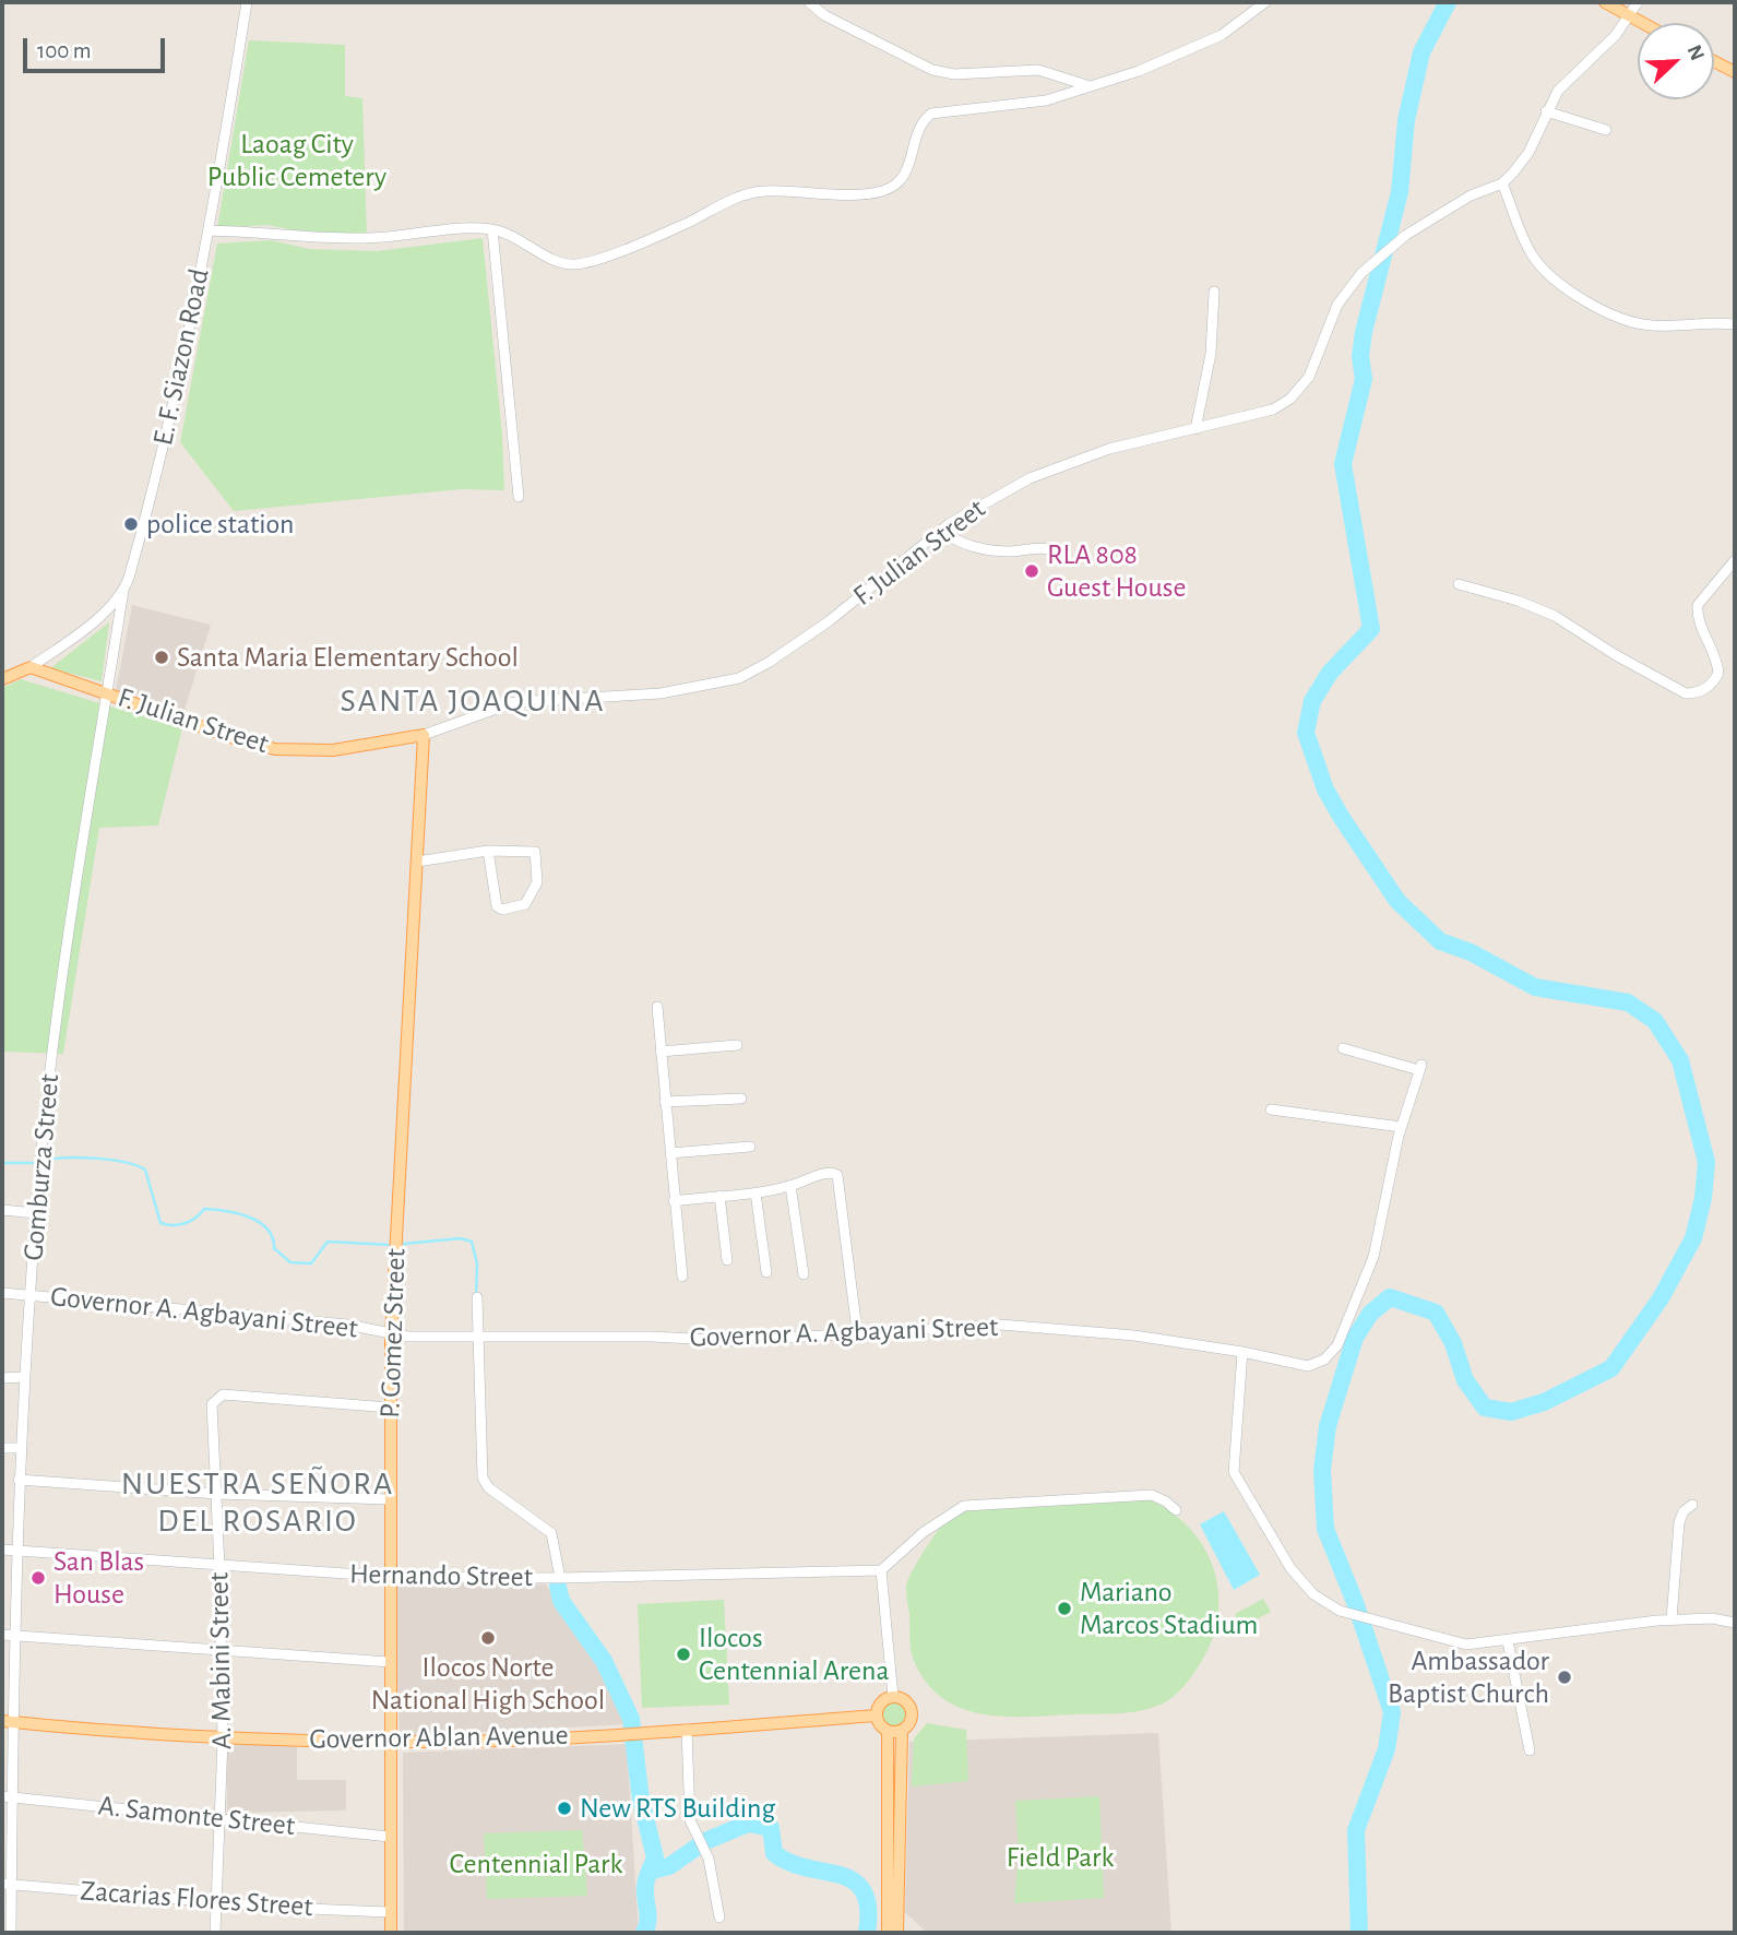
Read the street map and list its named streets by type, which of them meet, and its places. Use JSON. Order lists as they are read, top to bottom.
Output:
{
  "streets": {
    "main road": ["F. Julian Street", "P. Gomez Street", "Governor Ablan Avenue"],
    "street": [
      "E. F. Siazon Road",
      "Gomburza Street",
      "Governor A. Agbayani Street",
      "Hernando Street",
      "A. Mabini Street",
      "A. Samonte Street",
      "Zacarias Flores Street"
    ]
  },
  "crossings": [
    ["E. F. Siazon Road", "Gomburza Street"],
    ["F. Julian Street", "Gomburza Street"],
    ["F. Julian Street", "P. Gomez Street"],
    ["Gomburza Street", "Governor A. Agbayani Street"],
    ["Gomburza Street", "Hernando Street"],
    ["Gomburza Street", "Governor Ablan Avenue"],
    ["Gomburza Street", "A. Samonte Street"],
    ["Gomburza Street", "Zacarias Flores Street"],
    ["Governor A. Agbayani Street", "P. Gomez Street"],
    ["P. Gomez Street", "Hernando Street"],
    ["P. Gomez Street", "A. Mabini Street"],
    ["P. Gomez Street", "Governor Ablan Avenue"],
    ["P. Gomez Street", "A. Samonte Street"],
    ["P. Gomez Street", "Zacarias Flores Street"],
    ["Hernando Street", "A. Mabini Street"],
    ["A. Mabini Street", "Governor Ablan Avenue"],
    ["A. Mabini Street", "A. Samonte Street"],
    ["A. Mabini Street", "Zacarias Flores Street"]
  ],
  "districts": ["SANTA JOAQUINA", "NUESTRA SEÑORA DEL ROSARIO"],
  "parks": ["Laoag City Public Cemetery", "Field Park", "Centennial Park"],
  "places": [
    "police station",
    "RLA 808 Guest House",
    "Santa Maria Elementary School",
    "San Blas House",
    "Mariano Marcos Stadium",
    "Ilocos Norte National High School",
    "Ilocos Centennial Arena",
    "Ambassador Baptist Church",
    "New RTS Building"
  ],
  "scale_bar": "100 m",
  "north": "top right"
}
